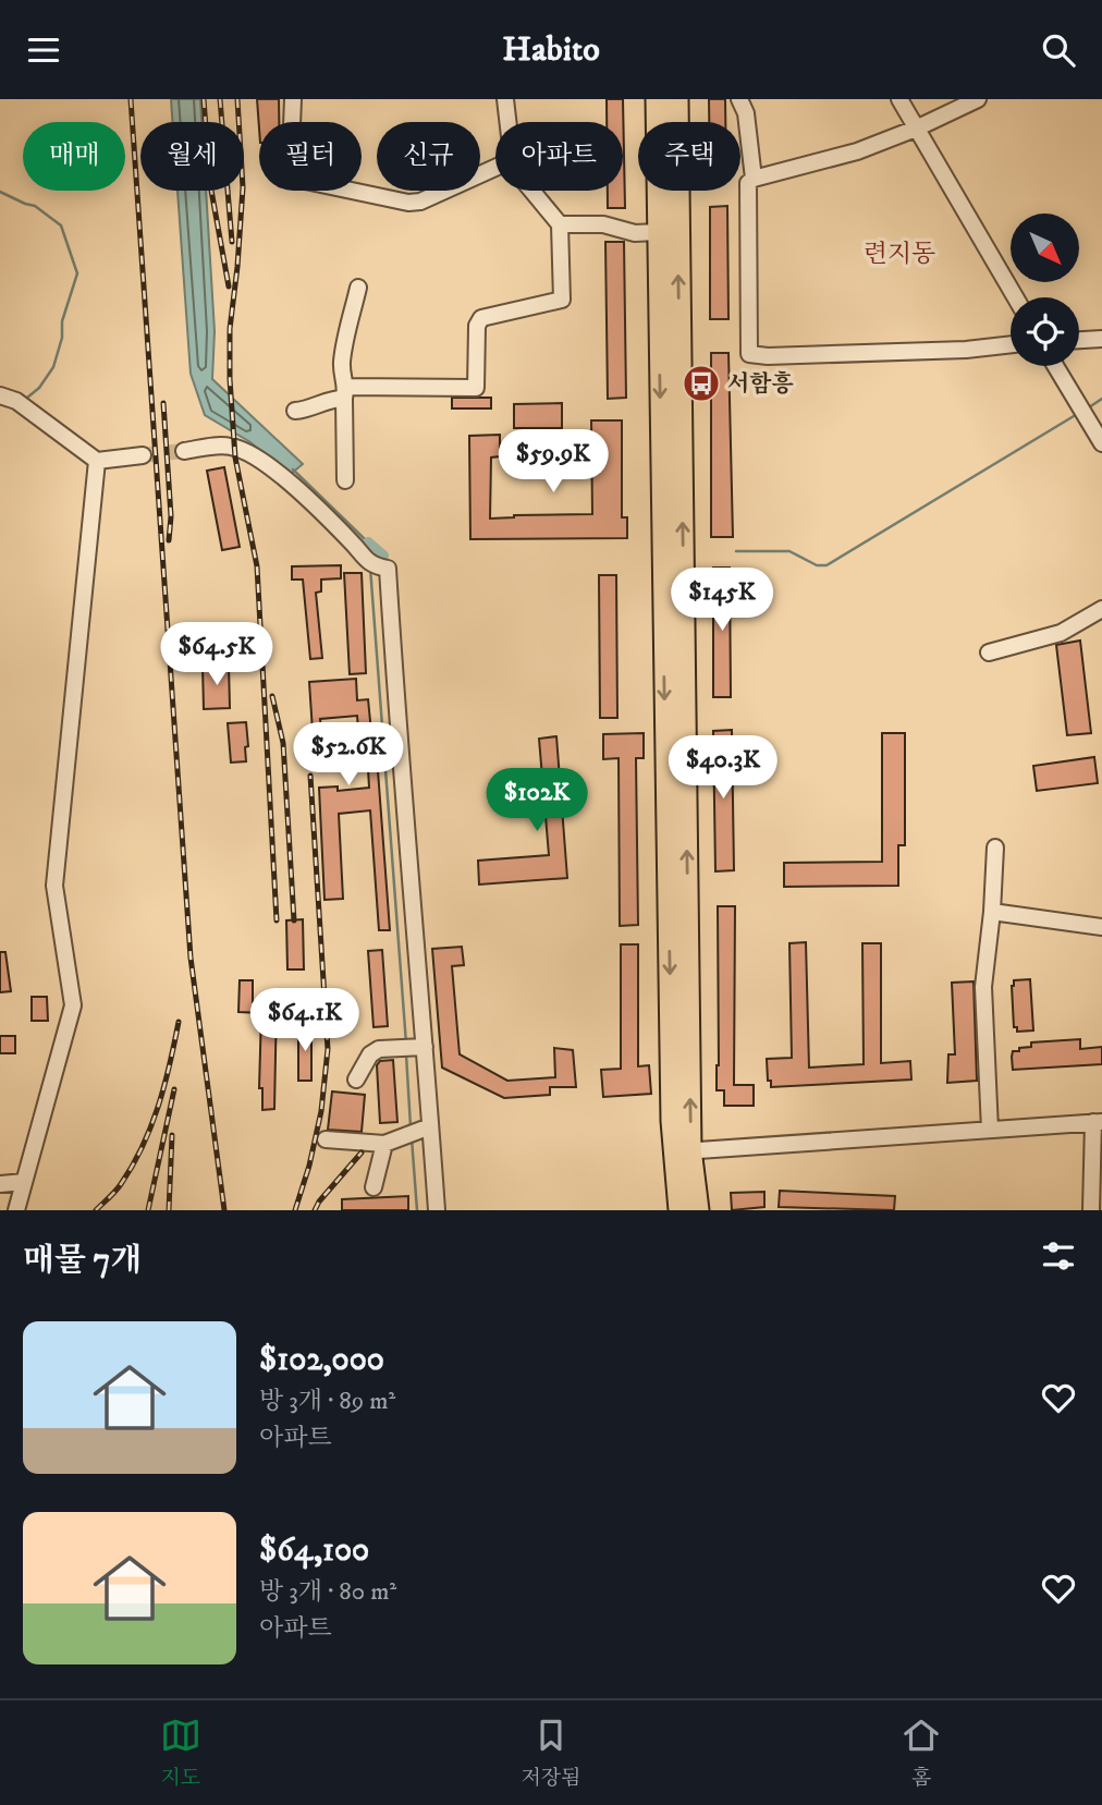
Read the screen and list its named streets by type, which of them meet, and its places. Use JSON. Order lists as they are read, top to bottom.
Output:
{
  "districts": ["련지동"],
  "places": {
    "bus stop": ["서함흥"]
  },
  "north": "bottom right",
  "page": {
    "header": "Habito",
    "chip": [
      "매매",
      "월세",
      "필터",
      "신규",
      "아파트",
      "주택"
    ],
    "price": [
      "$59.9K",
      "$145K",
      "$64.5K",
      "$52.6K",
      "$40.3K",
      "$102K",
      "$64.1K"
    ],
    "heading": "매물 7개",
    "list": [
      {
        "name": "$102,000",
        "note": "방 3개 · 89 m² · 아파트"
      },
      {
        "name": "$64,100",
        "note": "방 3개 · 80 m² · 아파트"
      }
    ],
    "tabs": ["지도", "저장됨", "홈"]
  }
}
